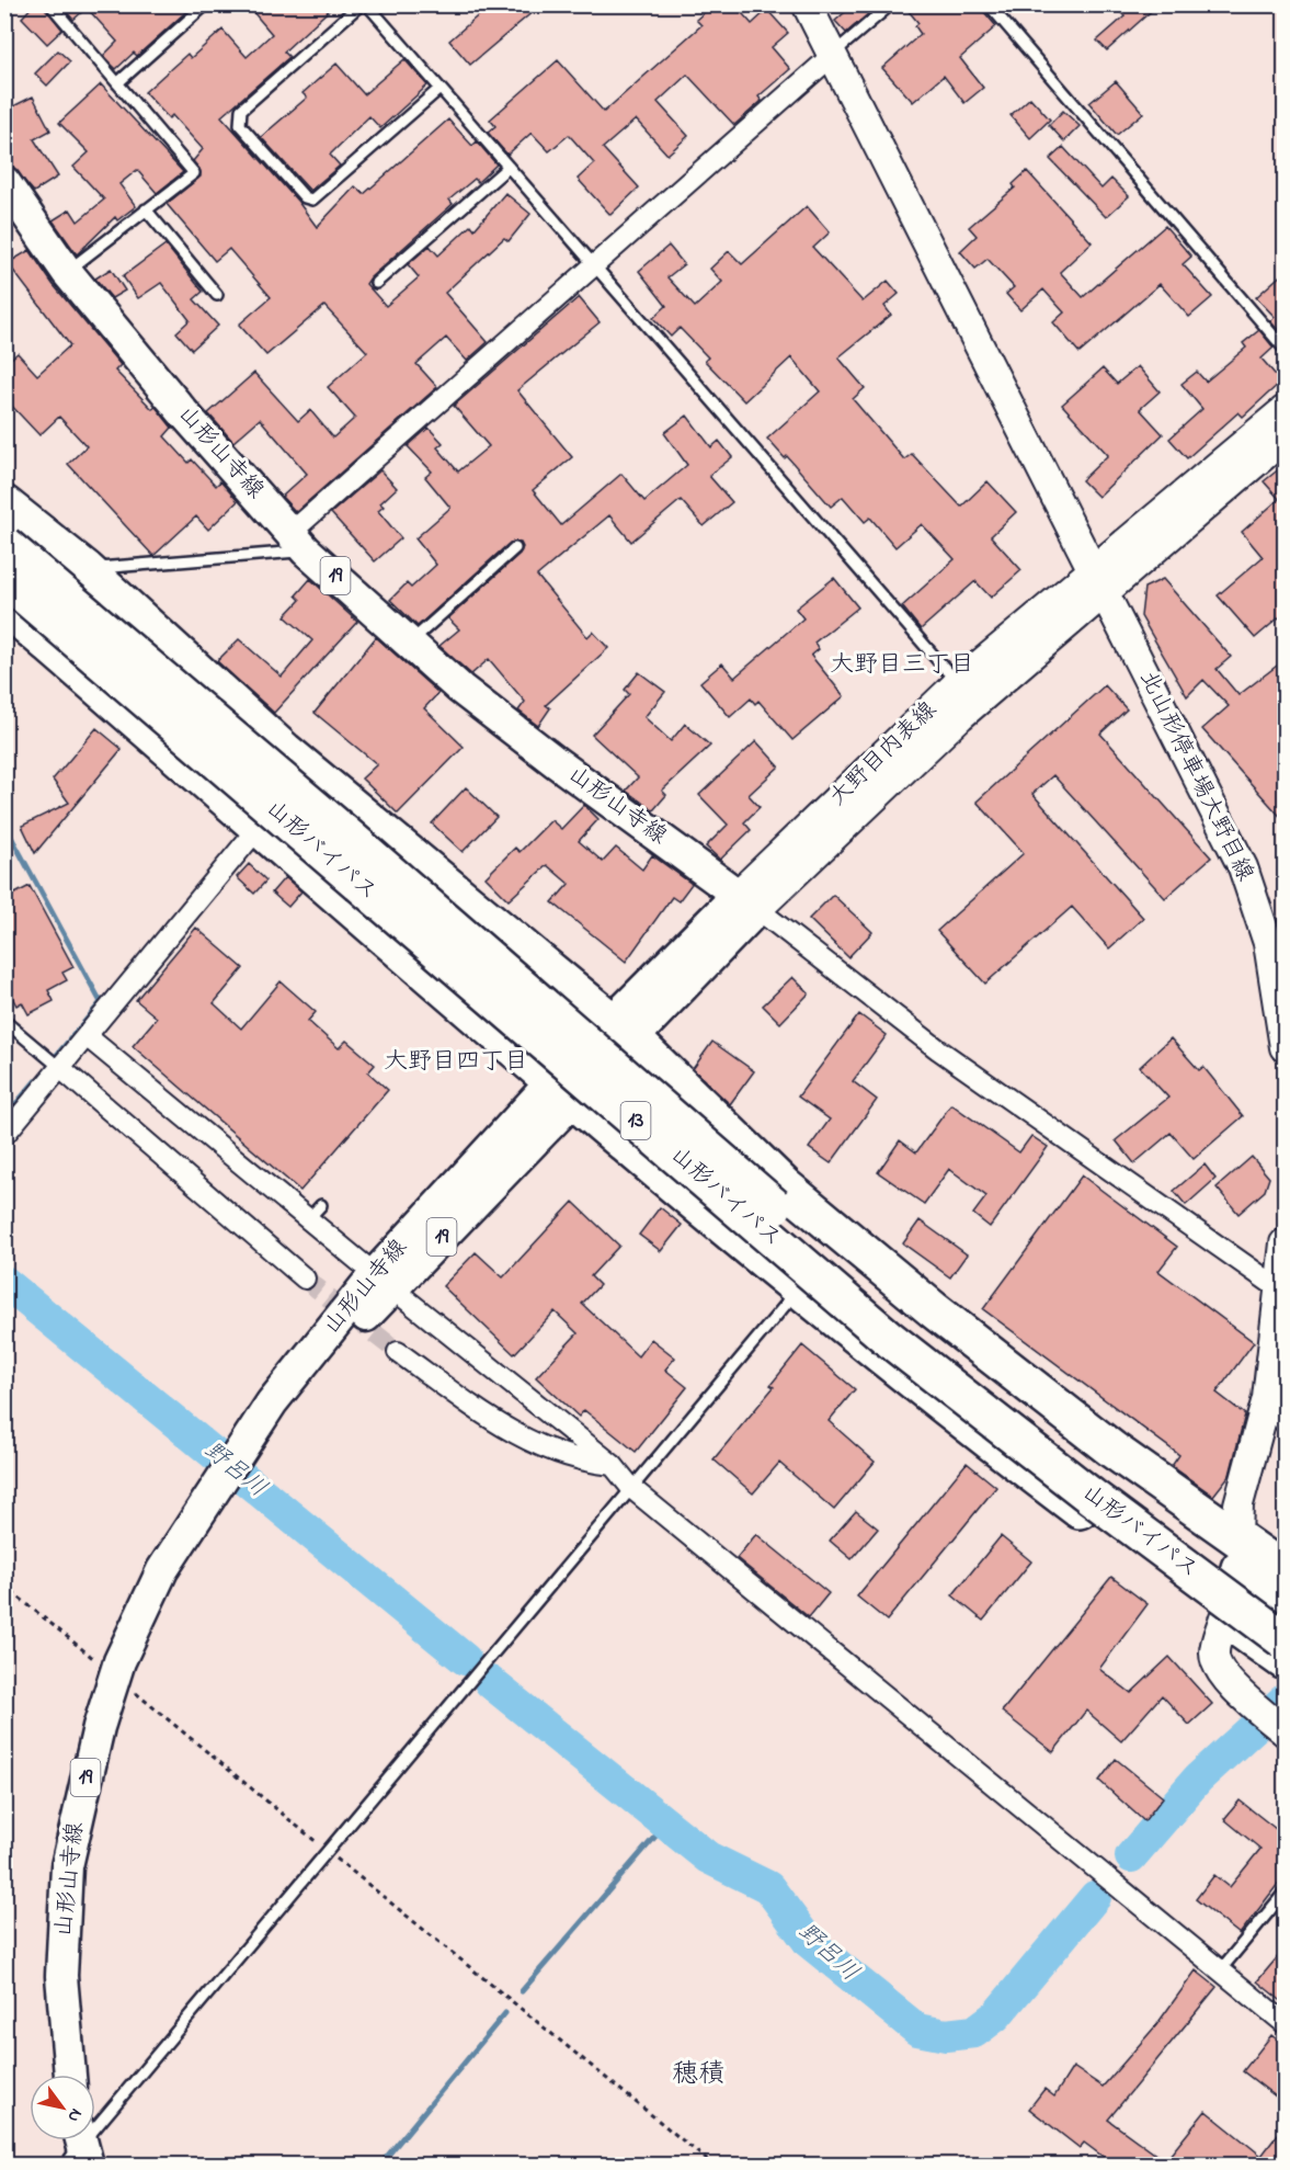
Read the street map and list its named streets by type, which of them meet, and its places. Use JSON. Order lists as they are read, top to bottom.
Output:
{
  "streets": {
    "highway": ["山形バイパス", "13"],
    "main road": [
      "山形山寺線",
      "19",
      "大野目内表線",
      "北山形停車場大野目線"
    ]
  },
  "crossings": [
    ["山形山寺線", "大野目内表線"],
    ["大野目内表線", "北山形停車場大野目線"]
  ],
  "districts": ["大野目三丁目", "大野目四丁目", "穂積"],
  "water": ["野呂川"],
  "north": "bottom right"
}
